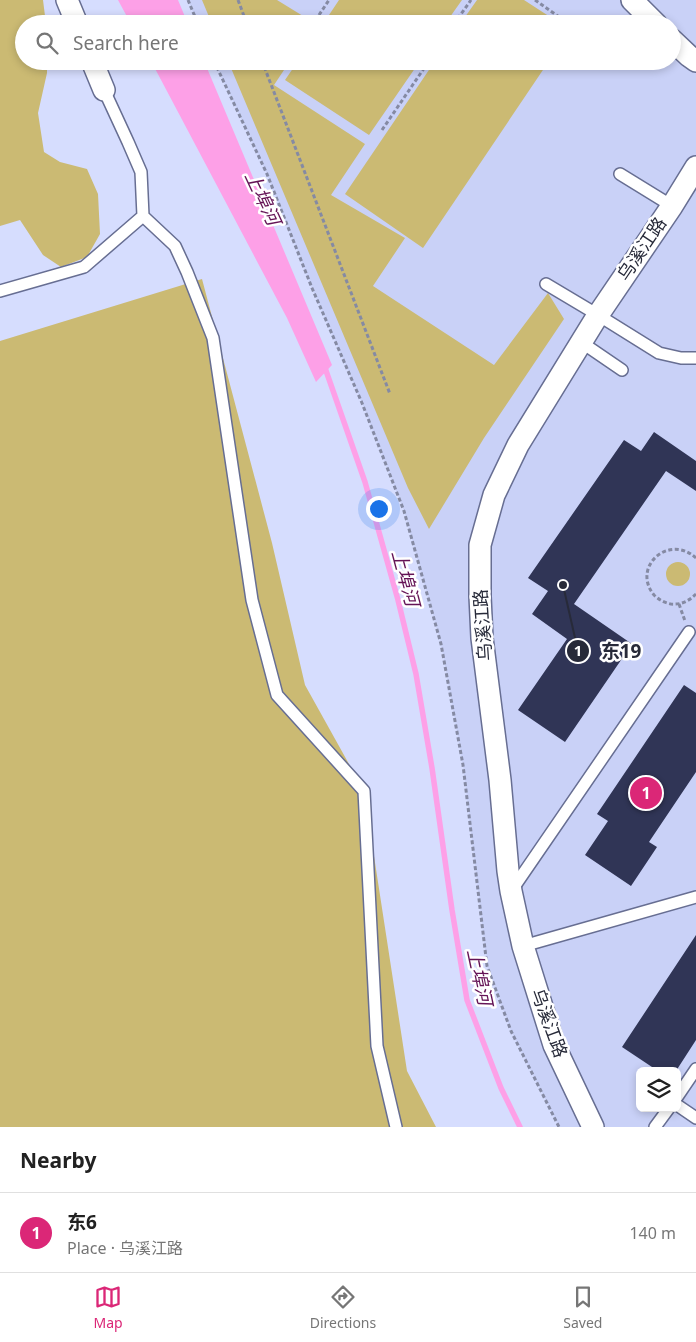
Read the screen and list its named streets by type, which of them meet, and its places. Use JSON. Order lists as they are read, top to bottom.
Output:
{
  "streets": {
    "street": ["乌溪江路"]
  },
  "water": ["上埠河"],
  "places": ["东19"],
  "page": {
    "search": "Search here",
    "pins": "1",
    "heading": "Nearby",
    "list": [
      {
        "mark": "1",
        "name": "东6",
        "note": "Place · 乌溪江路",
        "value": "140 m"
      }
    ],
    "nav": ["Map", "Directions", "Saved"]
  }
}
